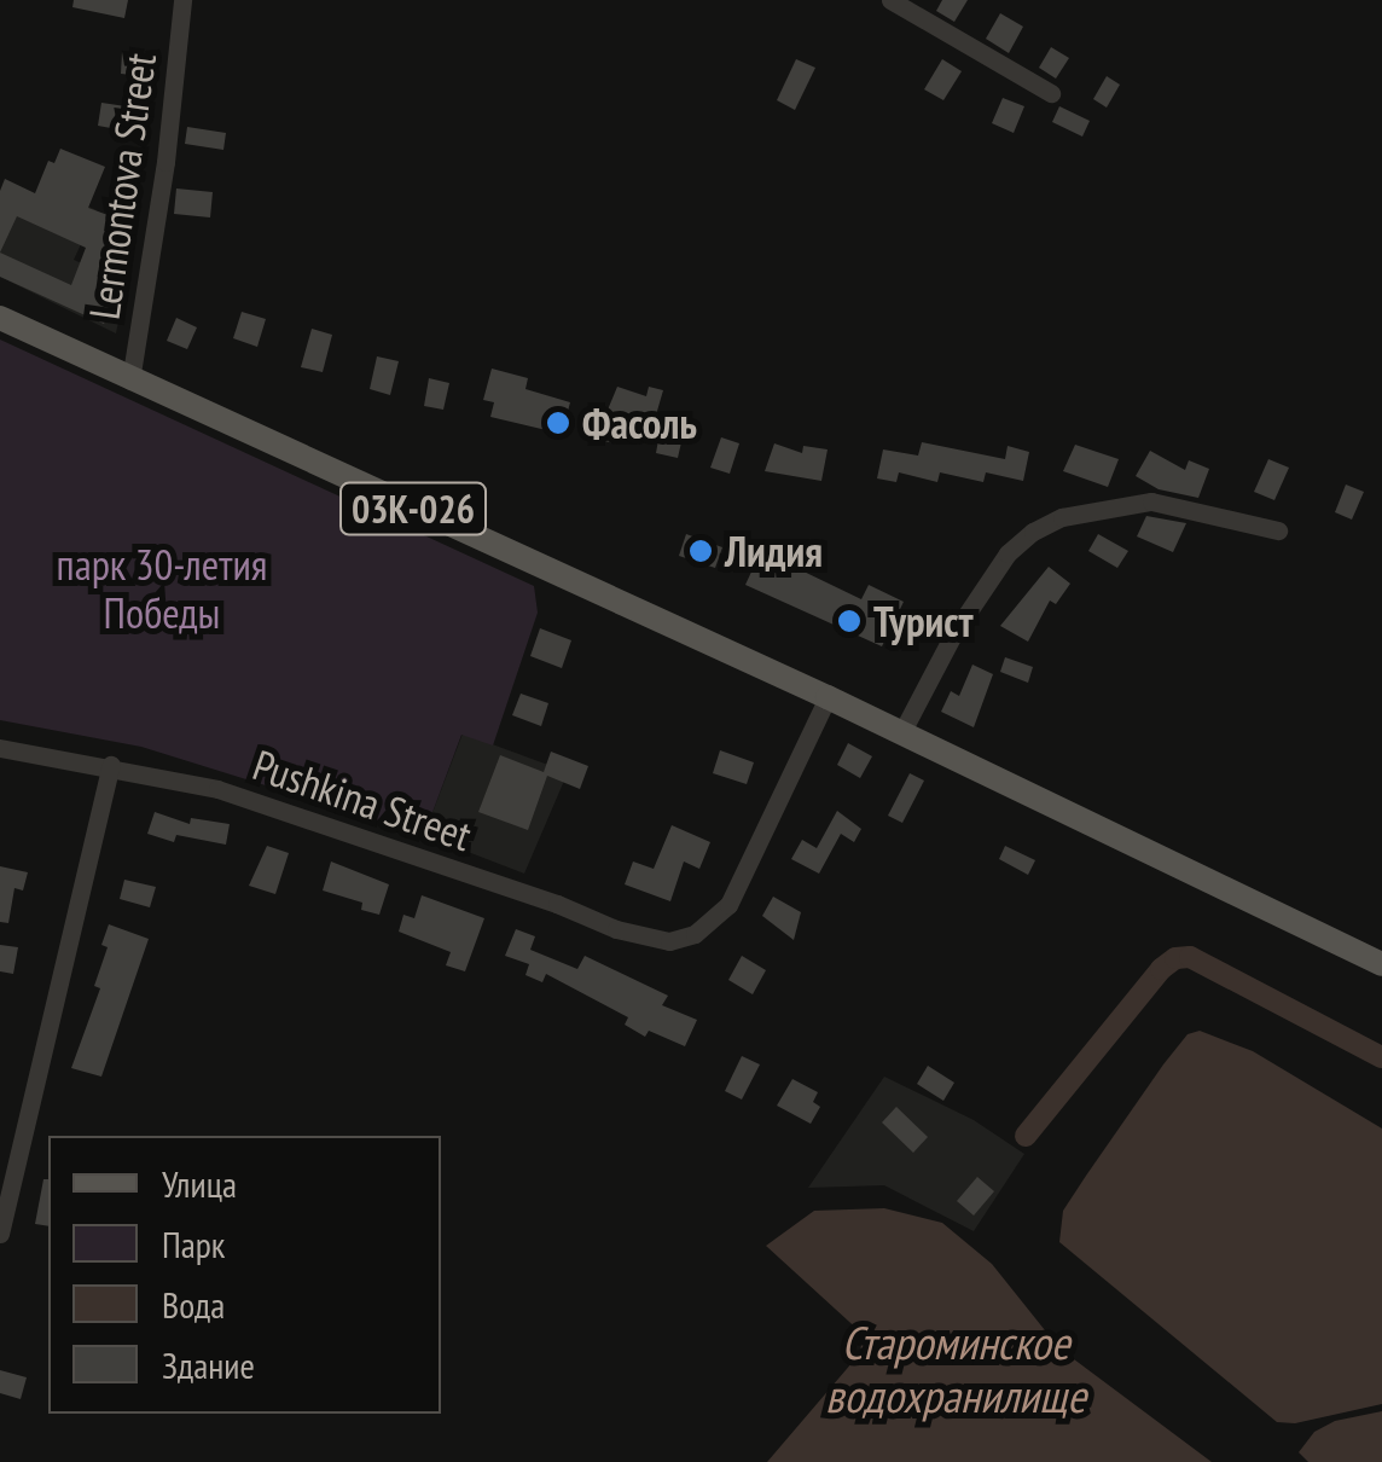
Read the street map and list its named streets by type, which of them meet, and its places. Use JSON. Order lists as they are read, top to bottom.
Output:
{
  "streets": {
    "main road": ["03К-026"],
    "street": ["Lermontova Street", "Pushkina Street"]
  },
  "crossings": [
    ["Lermontova Street", "03К-026"],
    ["03К-026", "Pushkina Street"]
  ],
  "water": ["Староминское водохранилище"],
  "parks": ["парк 30-летия Победы"],
  "places": ["Фасоль", "Лидия", "Турист"],
  "legend": [
    "Улица",
    "Парк",
    "Вода",
    "Здание"
  ]
}
